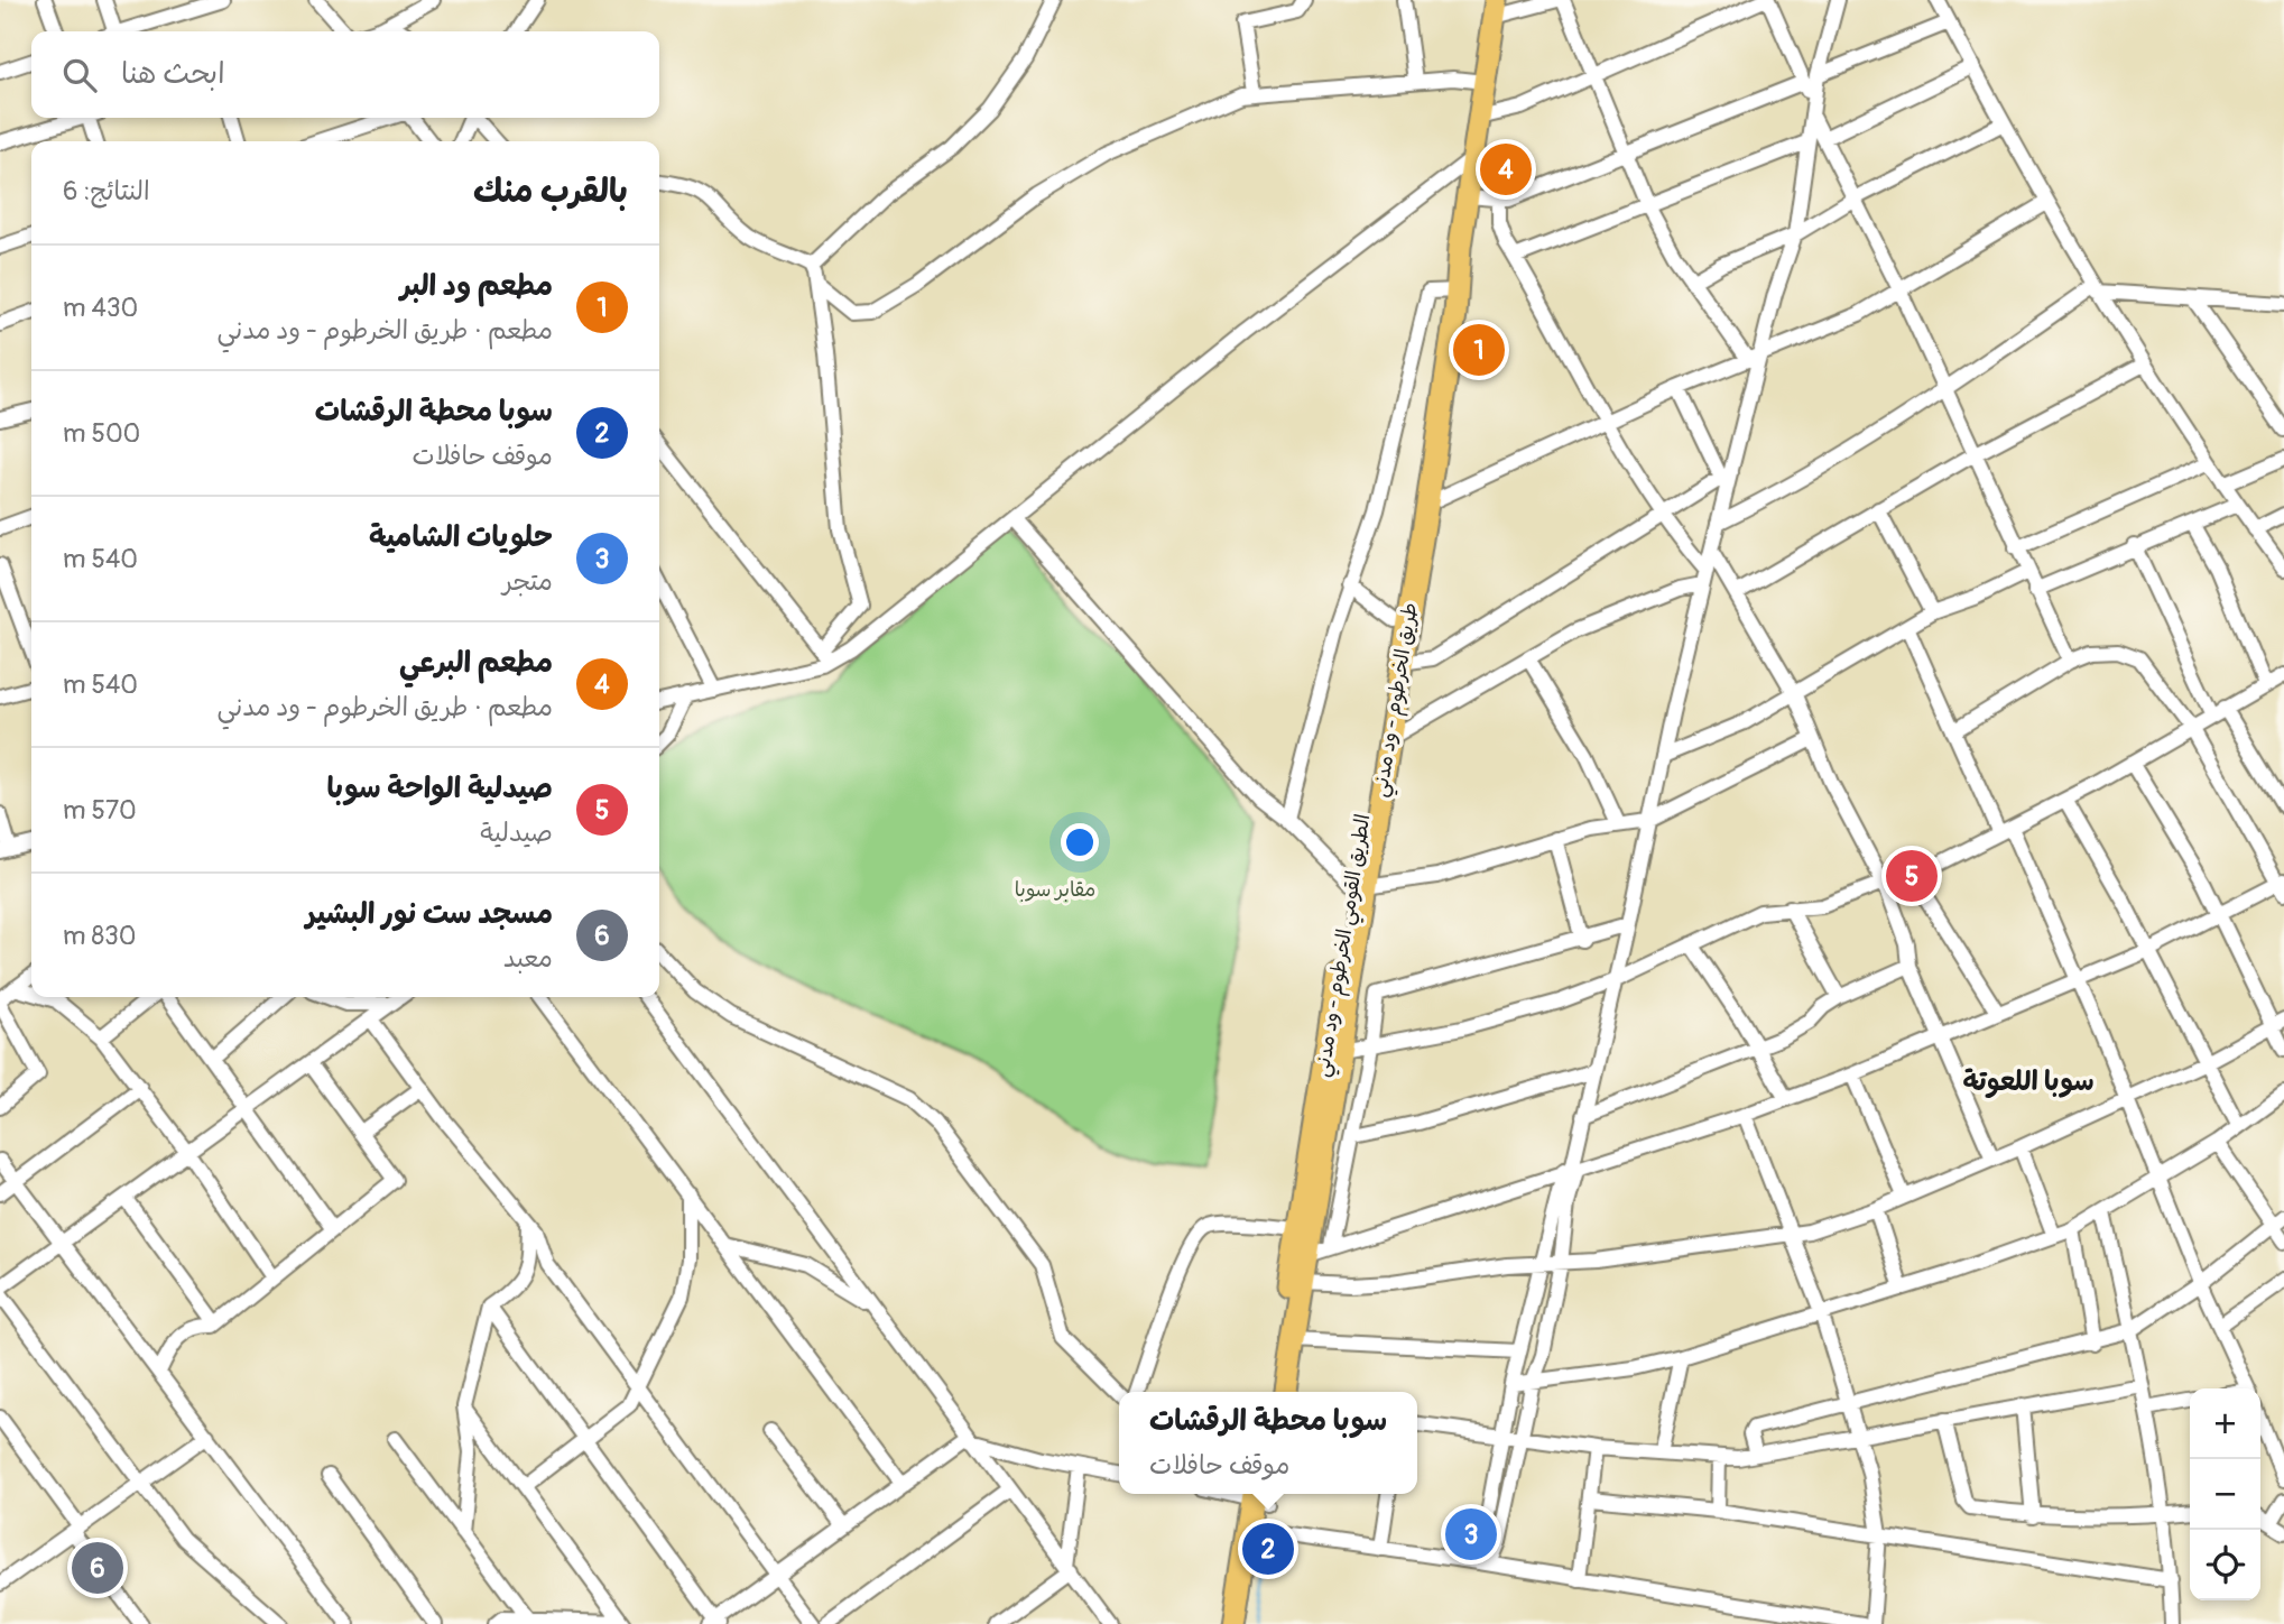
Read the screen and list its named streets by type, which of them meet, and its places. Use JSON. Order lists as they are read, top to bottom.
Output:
{
  "streets": {
    "highway": ["طريق الخرطوم - ود مدني", "الطريق القومي الخرطوم - ود مدني"]
  },
  "crossings": [
    ["طريق الخرطوم - ود مدني", "الطريق القومي الخرطوم - ود مدني"]
  ],
  "districts": ["سوبا اللعوتة"],
  "parks": ["مقابر سوبا"],
  "page": {
    "search": "ابحث هنا",
    "pins": [
      "4",
      "1",
      "5",
      "3",
      "2",
      "6"
    ],
    "heading": ["بالقرب منك", "النتائج: 6"],
    "list": [
      {
        "mark": "1",
        "name": "مطعم ود البر",
        "note": "مطعم · طريق الخرطوم - ود مدني",
        "value": "430 m"
      },
      {
        "mark": "2",
        "name": "سوبا محطة الرقشات",
        "note": "موقف حافلات",
        "value": "500 m"
      },
      {
        "mark": "3",
        "name": "حلويات الشامية",
        "note": "متجر",
        "value": "540 m"
      },
      {
        "mark": "4",
        "name": "مطعم البرعي",
        "note": "مطعم · طريق الخرطوم - ود مدني",
        "value": "540 m"
      },
      {
        "mark": "5",
        "name": "صيدلية الواحة سوبا",
        "note": "صيدلية",
        "value": "570 m"
      },
      {
        "mark": "6",
        "name": "مسجد ست نور البشير",
        "note": "معبد",
        "value": "830 m"
      }
    ],
    "map_buttons": ["+", "−"],
    "popup": ["سوبا محطة الرقشات", "موقف حافلات"]
  }
}
